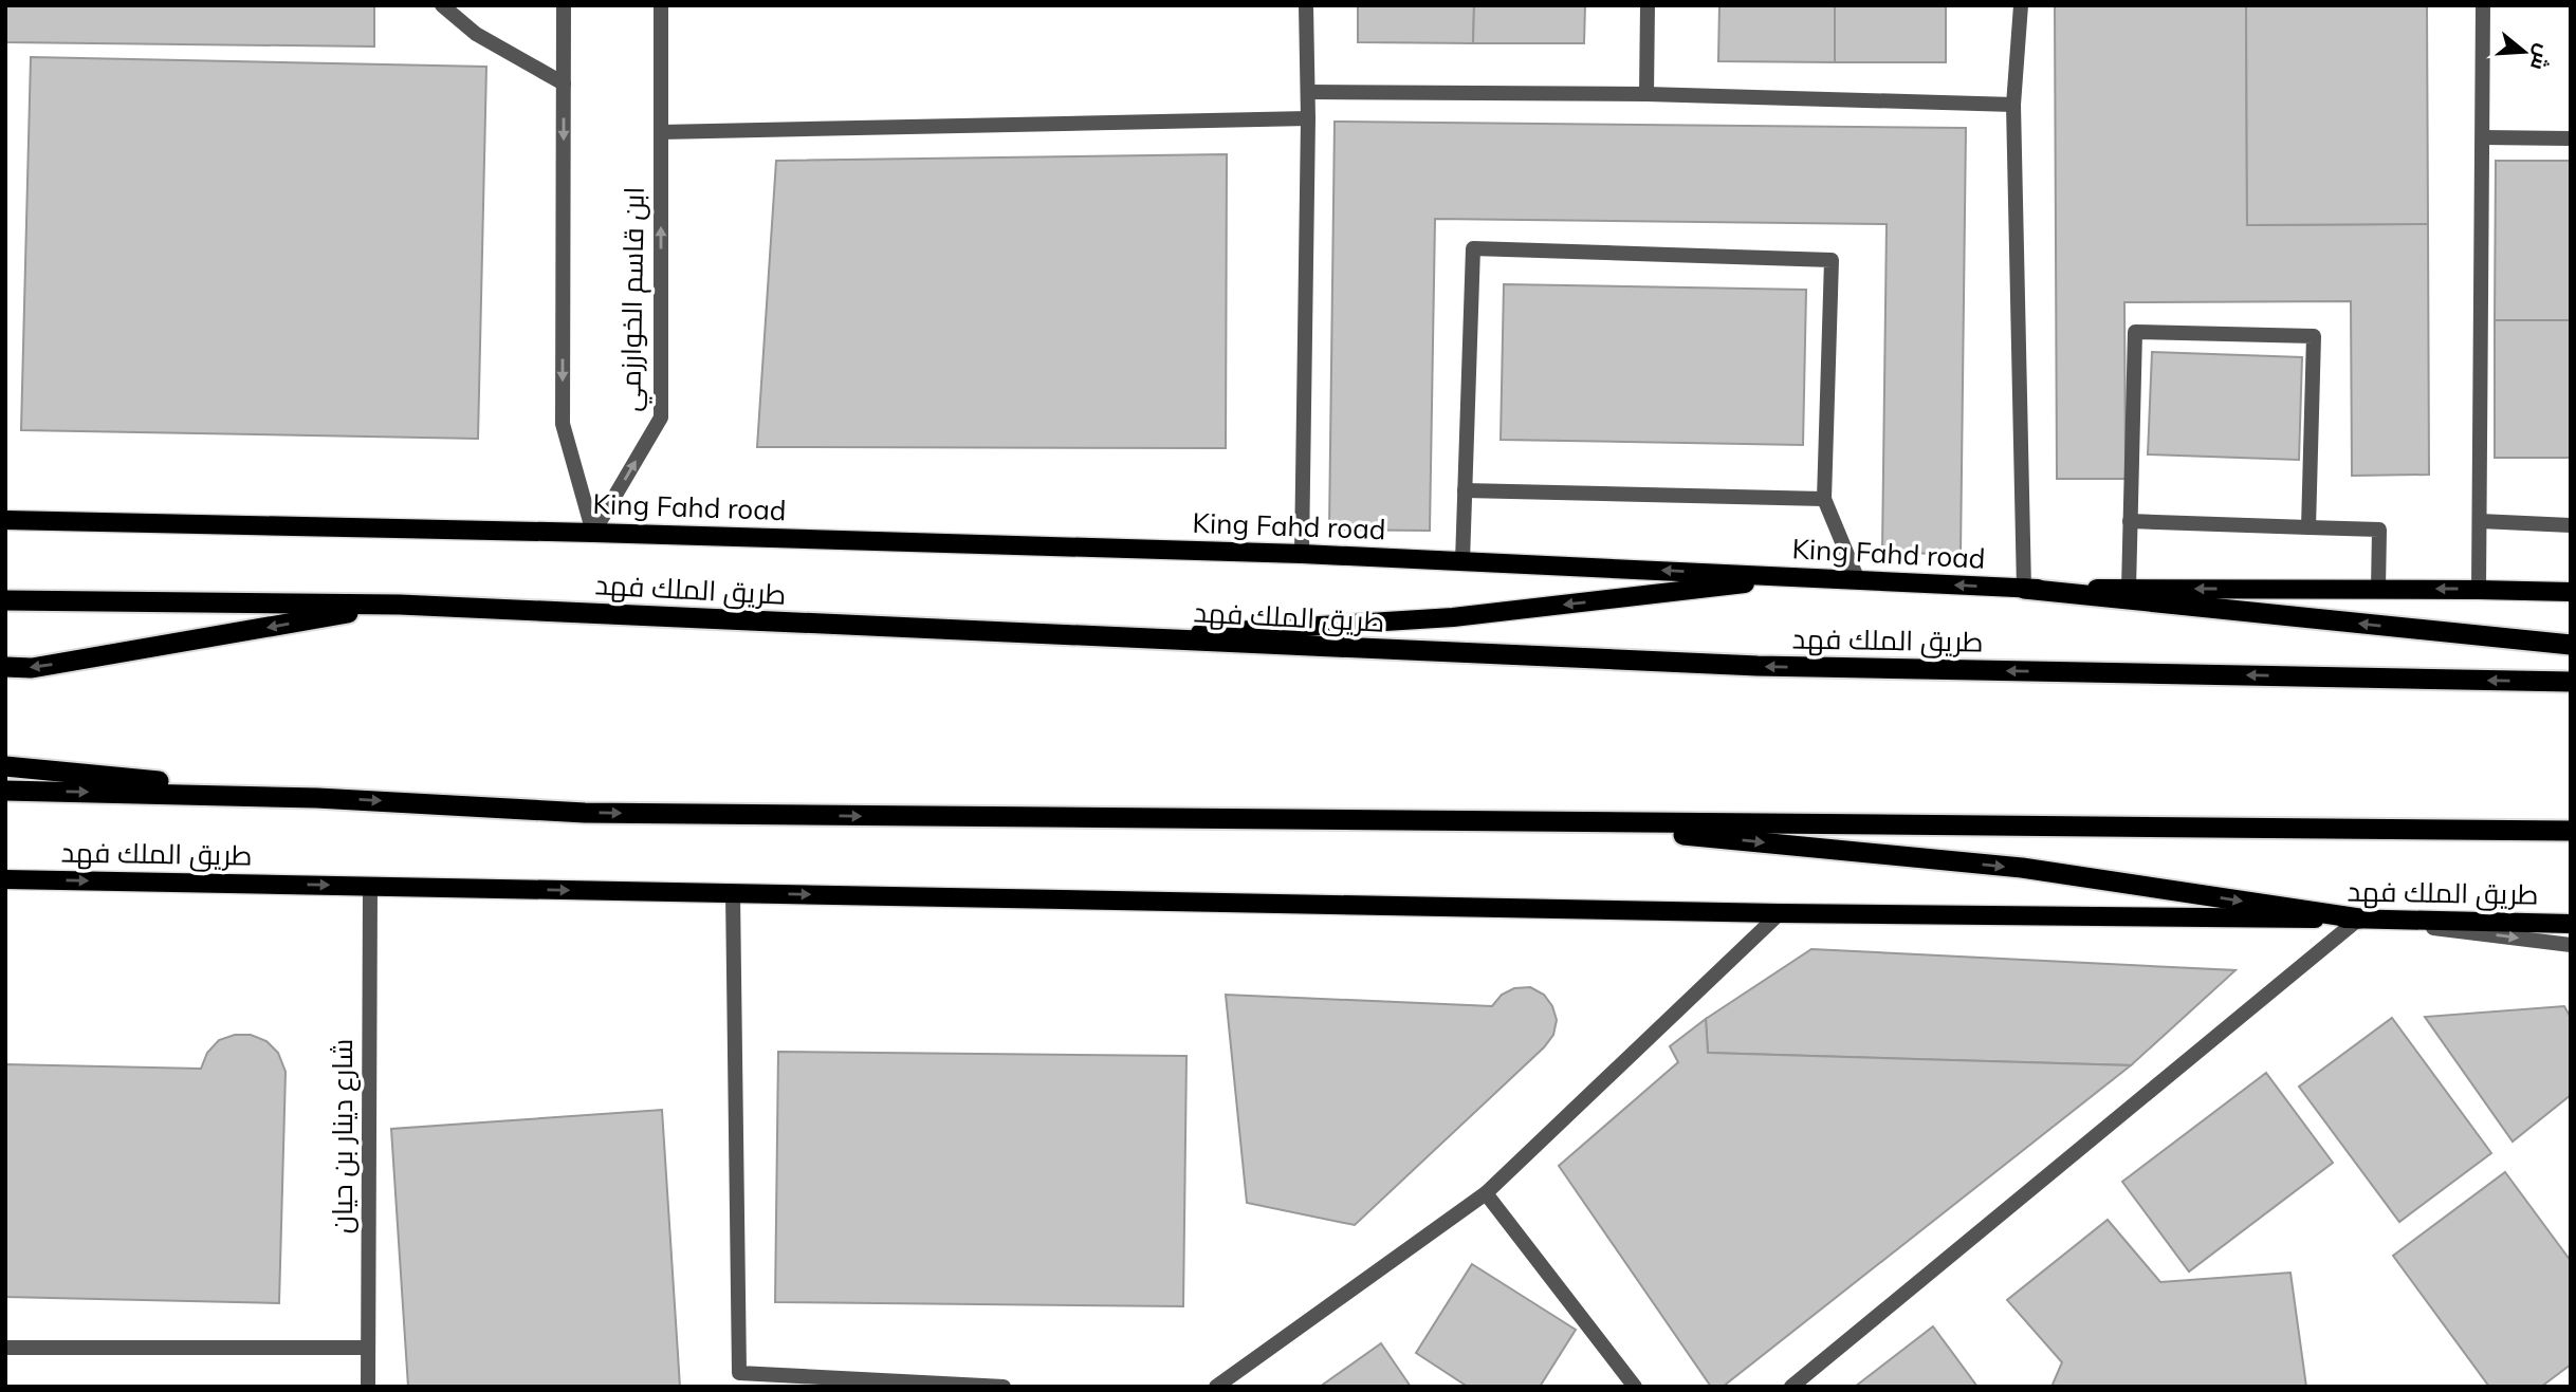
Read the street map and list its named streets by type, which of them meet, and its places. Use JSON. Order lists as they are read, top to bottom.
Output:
{
  "streets": {
    "highway": ["طريق الملك فهد"],
    "main road": ["King Fahd road"],
    "street": ["ابن قاسم الخوارزمي", "شارع دينار بن حيان"]
  },
  "crossings": [
    ["ابن قاسم الخوارزمي", "King Fahd road"],
    ["طريق الملك فهد", "شارع دينار بن حيان"]
  ],
  "north": "right"
}
